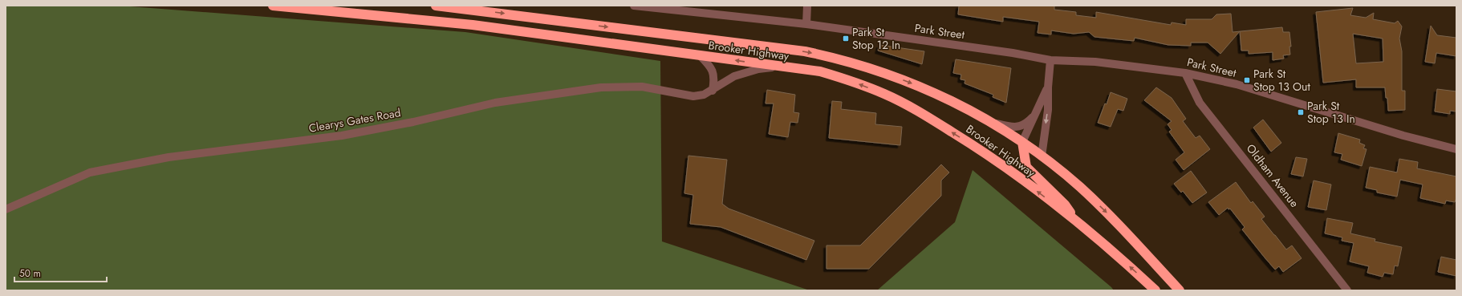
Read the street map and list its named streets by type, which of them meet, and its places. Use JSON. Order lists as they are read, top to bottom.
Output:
{
  "streets": {
    "highway": ["Brooker Highway"],
    "street": ["Park Street", "Clearys Gates Road", "Oldham Avenue"]
  },
  "crossings": [
    ["Park Street", "Oldham Avenue"],
    ["Brooker Highway", "Clearys Gates Road"]
  ],
  "places": {
    "transit": ["Park St Stop 12 In", "Park St Stop 13 Out", "Park St Stop 13 In"]
  },
  "scale_bar": "50 m"
}
